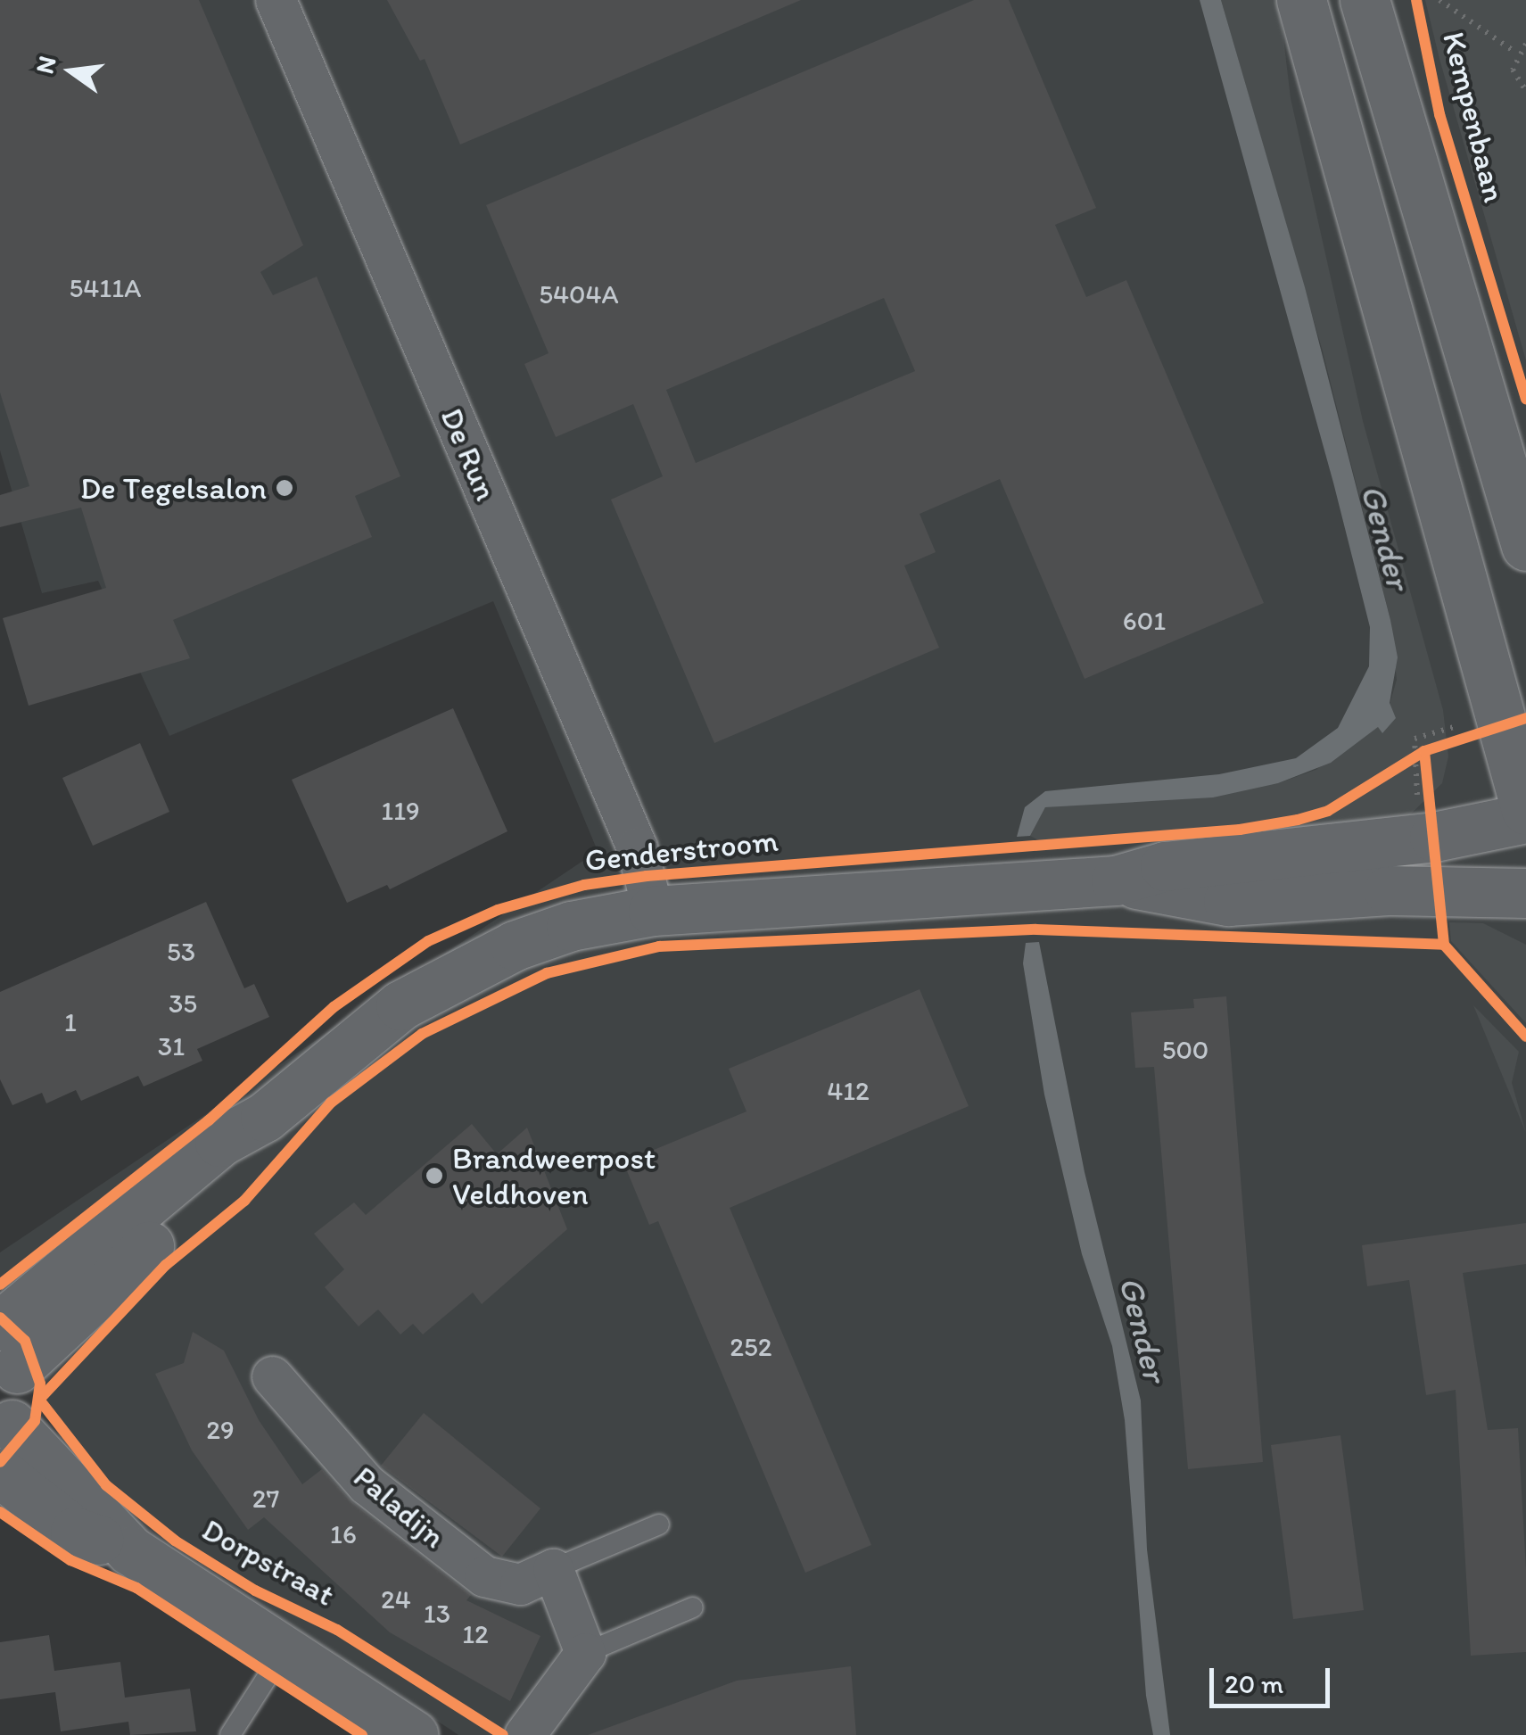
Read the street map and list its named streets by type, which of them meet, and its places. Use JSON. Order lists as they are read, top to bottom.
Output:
{
  "streets": {
    "street": [
      "De Run",
      "Genderstroom",
      "Paladijn",
      "Dorpstraat"
    ],
    "cycle path": ["Kempenbaan"]
  },
  "crossings": [
    ["De Run", "Genderstroom"]
  ],
  "water": ["Gender"],
  "places": ["De Tegelsalon", "Brandweerpost Veldhoven"],
  "house_numbers": [
    "5411A",
    "5404A",
    "601",
    "119",
    "53",
    "35",
    "1",
    "31",
    "500",
    "412",
    "252",
    "29",
    "27",
    "16",
    "24",
    "13",
    "12"
  ],
  "scale_bar": "20 m",
  "north": "left"
}
